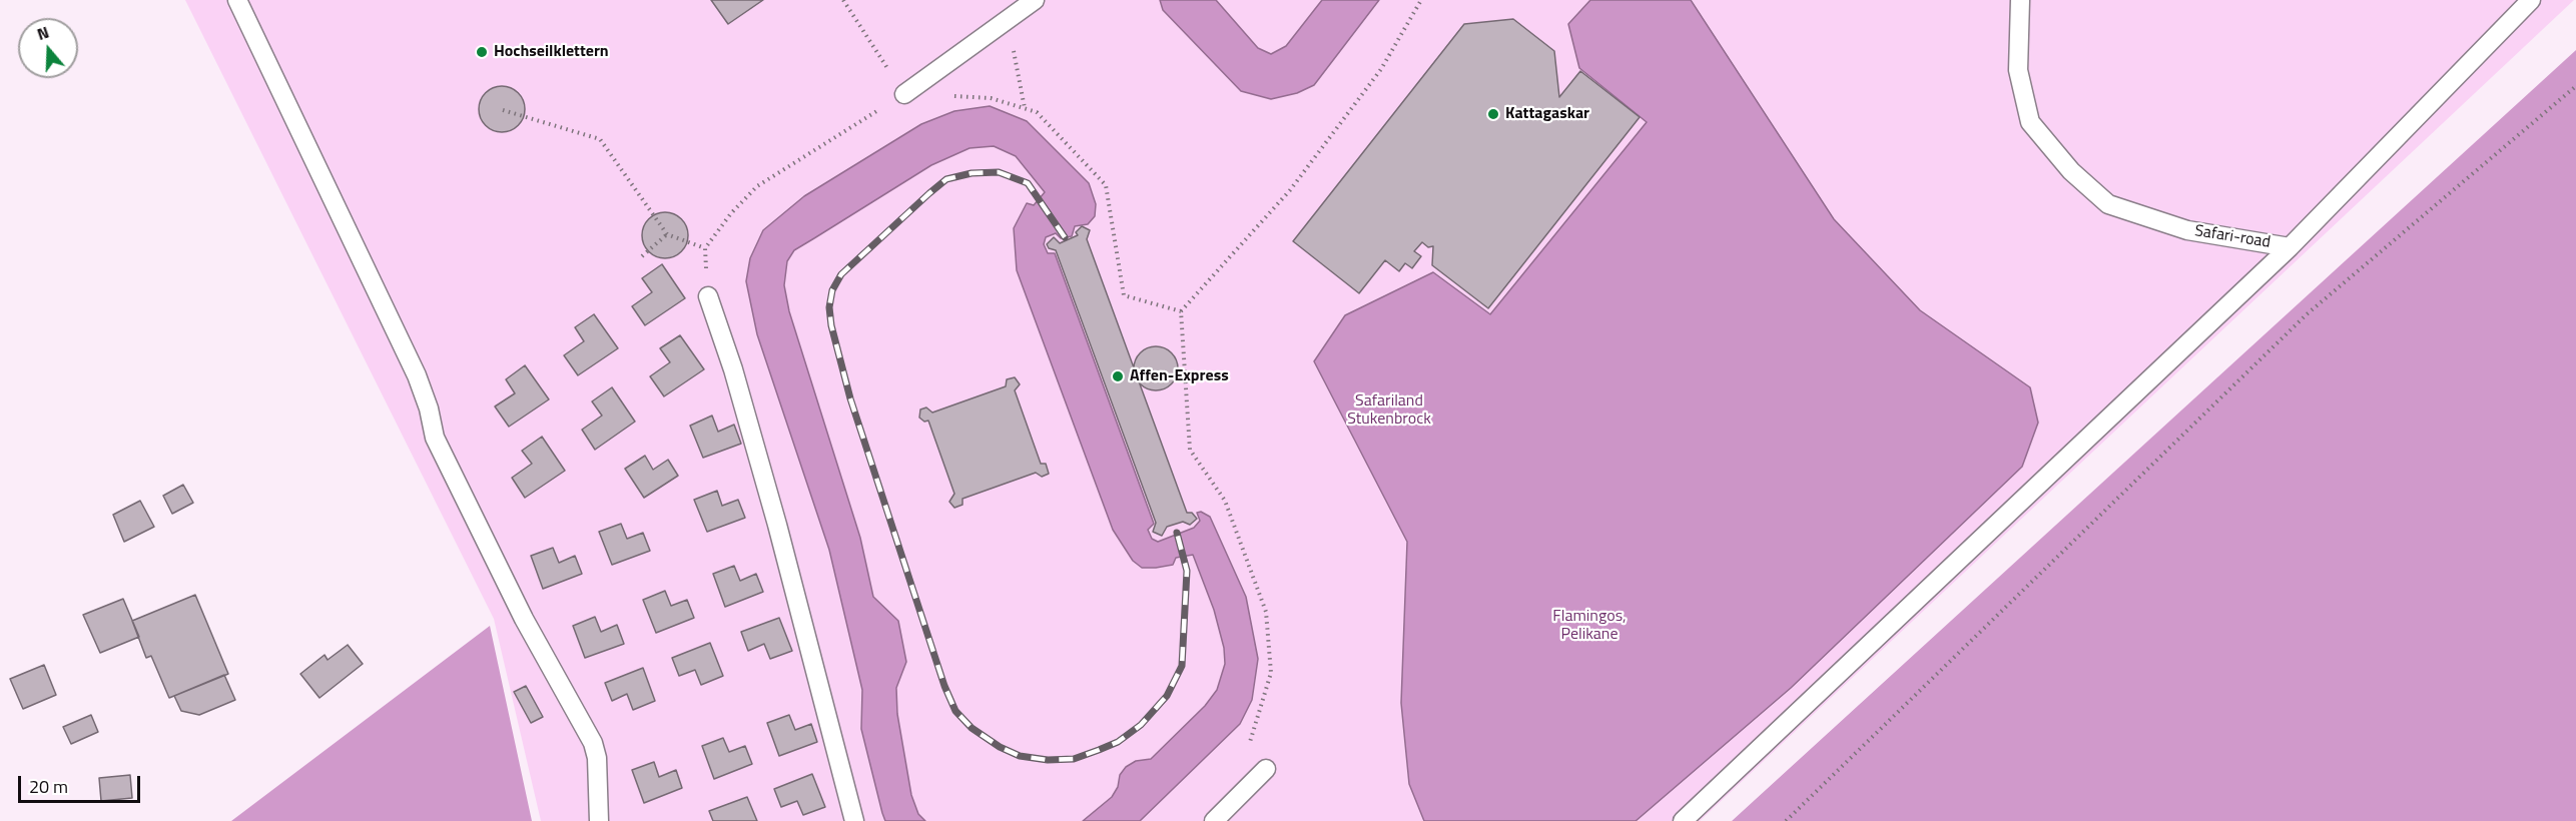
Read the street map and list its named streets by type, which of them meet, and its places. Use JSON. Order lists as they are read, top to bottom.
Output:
{
  "streets": {
    "lane": ["Safari-road"]
  },
  "parks": ["Safariland Stukenbrock", "Flamingos, Pelikane"],
  "places": ["Hochseilklettern", "Kattagaskar", "Affen-Express"],
  "scale_bar": "20 m",
  "north": "top"
}
